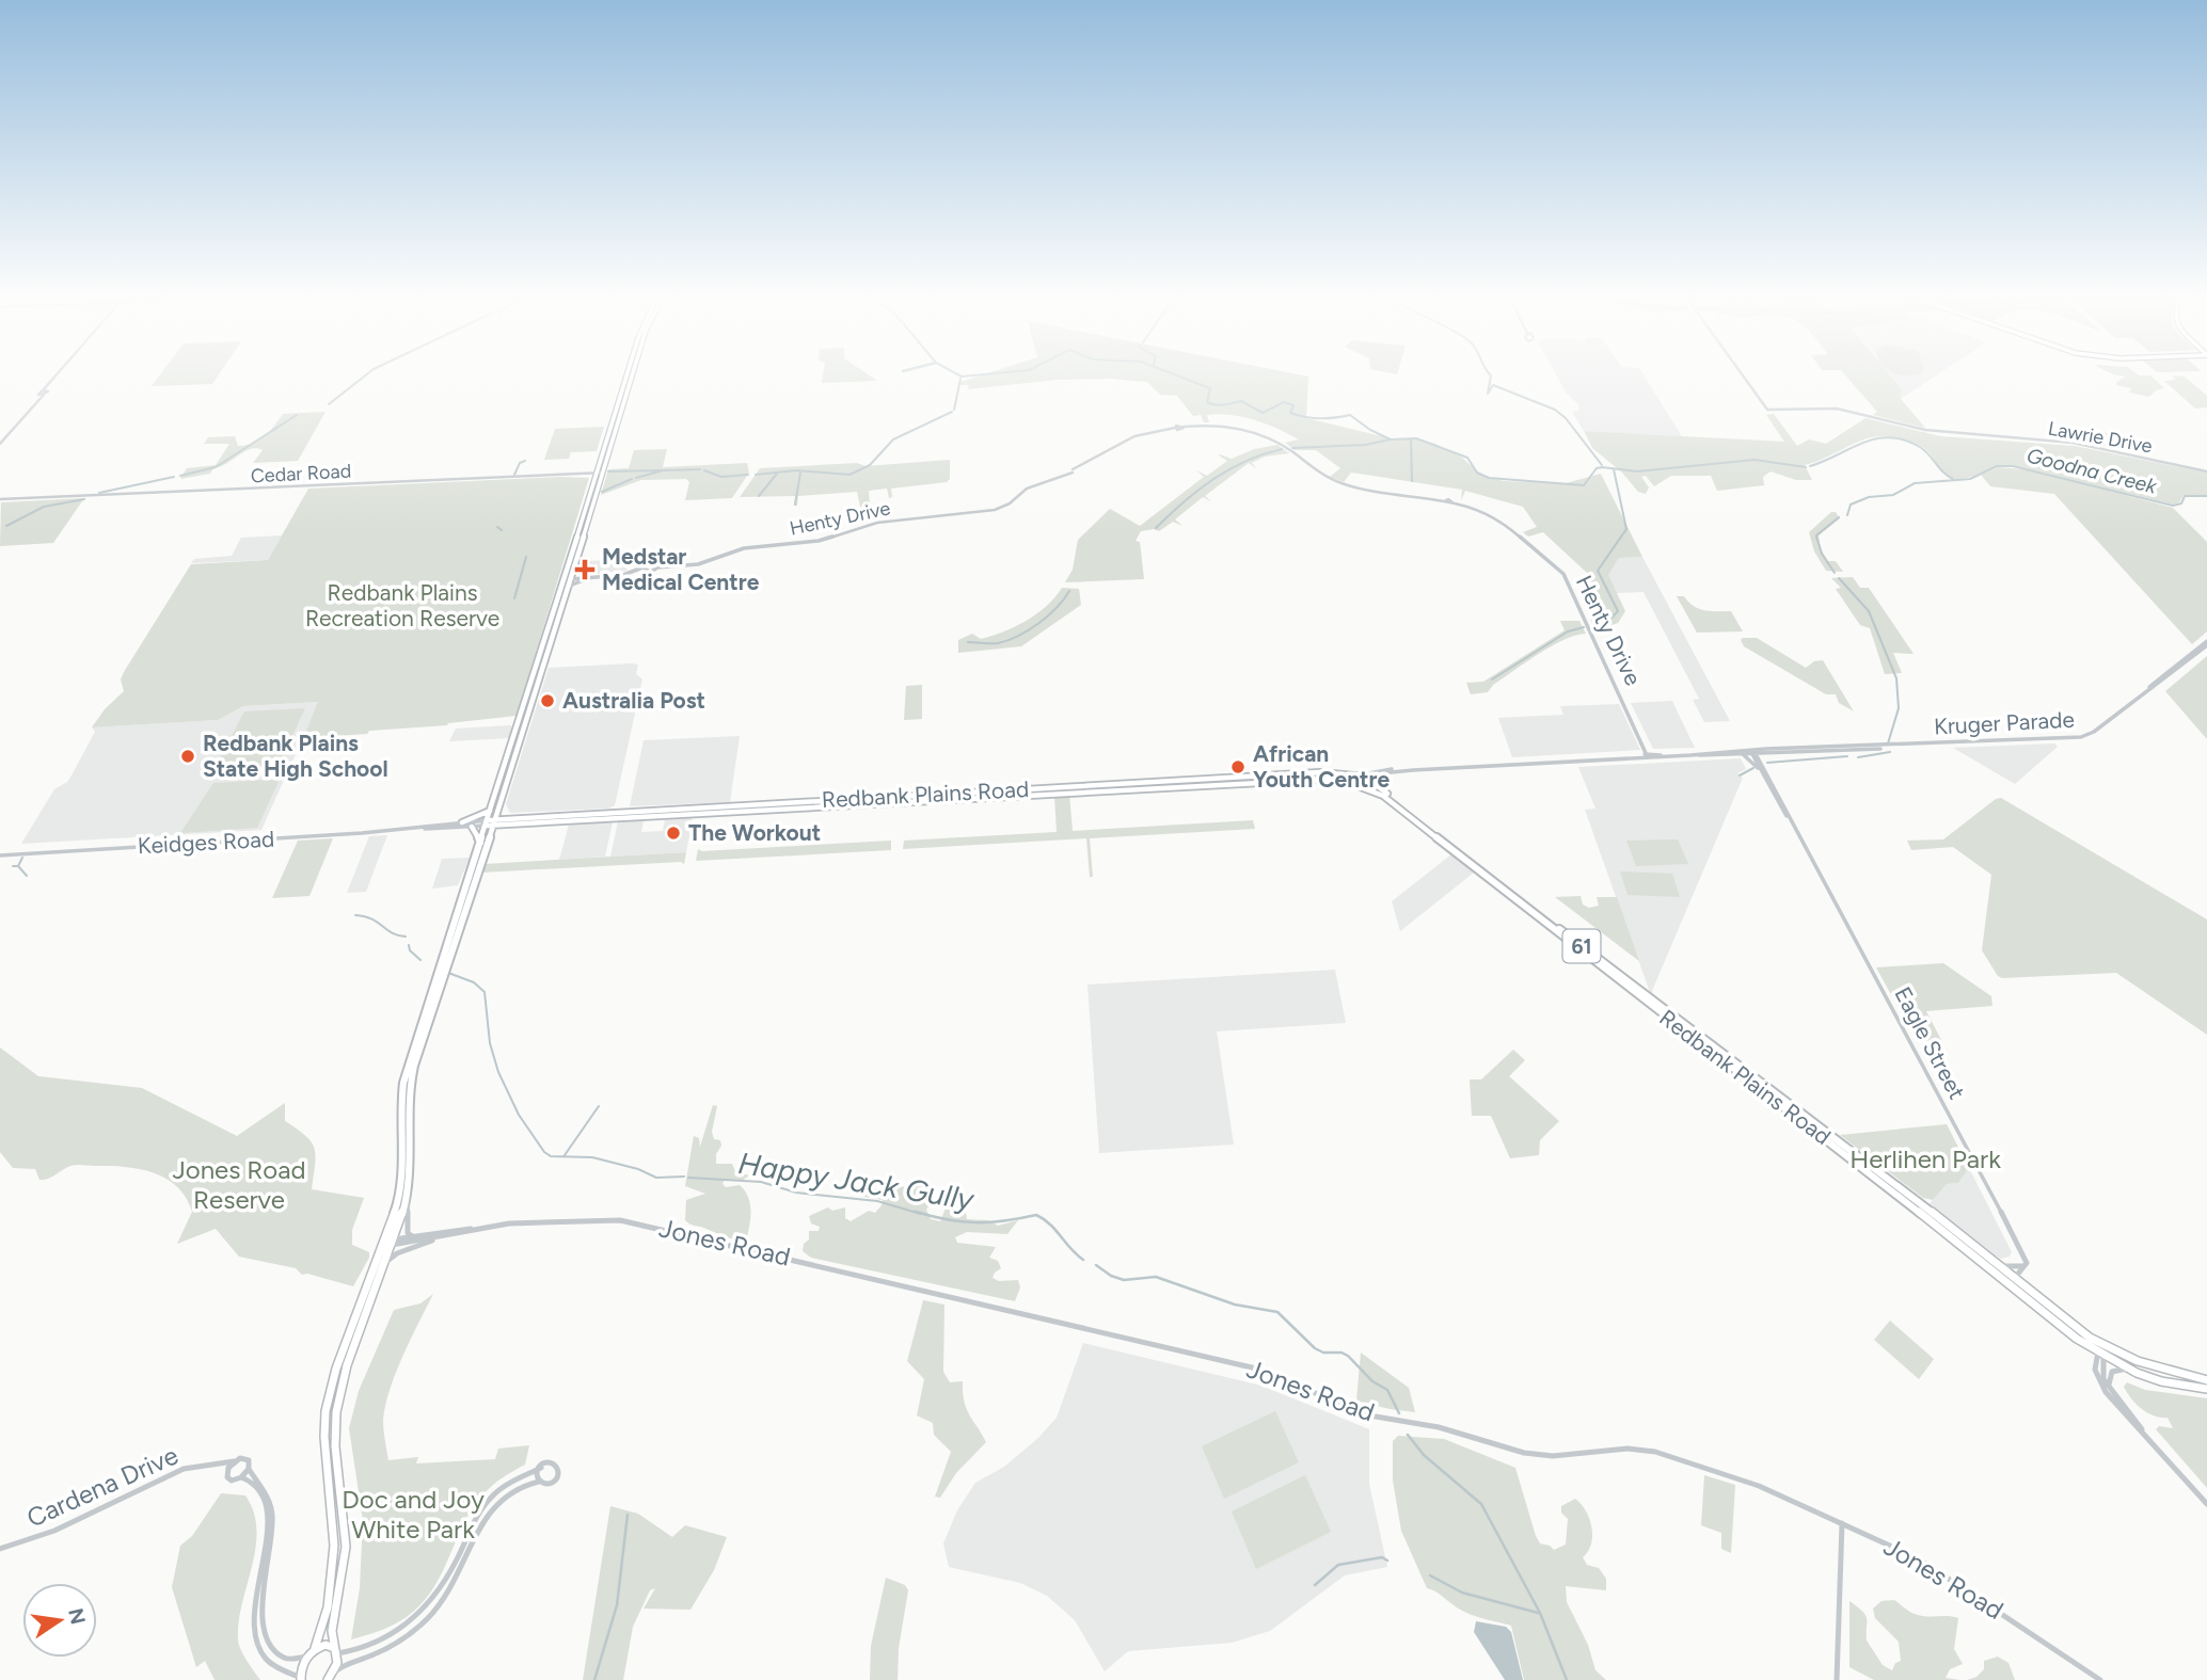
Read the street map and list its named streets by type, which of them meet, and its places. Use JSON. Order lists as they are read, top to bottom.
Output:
{
  "streets": {
    "main road": ["Redbank Plains Road", "61"],
    "street": [
      "Lawrie Drive",
      "Cedar Road",
      "Henty Drive",
      "Kruger Parade",
      "Keidges Road",
      "Eagle Street",
      "Jones Road",
      "Cardena Drive"
    ]
  },
  "crossings": [
    ["Henty Drive", "Kruger Parade"],
    ["Kruger Parade", "Redbank Plains Road"],
    ["Kruger Parade", "61"],
    ["Kruger Parade", "Eagle Street"],
    ["Redbank Plains Road", "Keidges Road"],
    ["Redbank Plains Road", "61"]
  ],
  "water": ["Goodna Creek", "Happy Jack Gully"],
  "parks": [
    "Redbank Plains Recreation Reserve",
    "Herlihen Park",
    "Jones Road Reserve",
    "Doc and Joy White Park"
  ],
  "places": {
    "health": ["Medstar Medical Centre"],
    "other": [
      "Australia Post",
      "Redbank Plains State High School",
      "African Youth Centre",
      "The Workout"
    ]
  },
  "north": "right"
}
